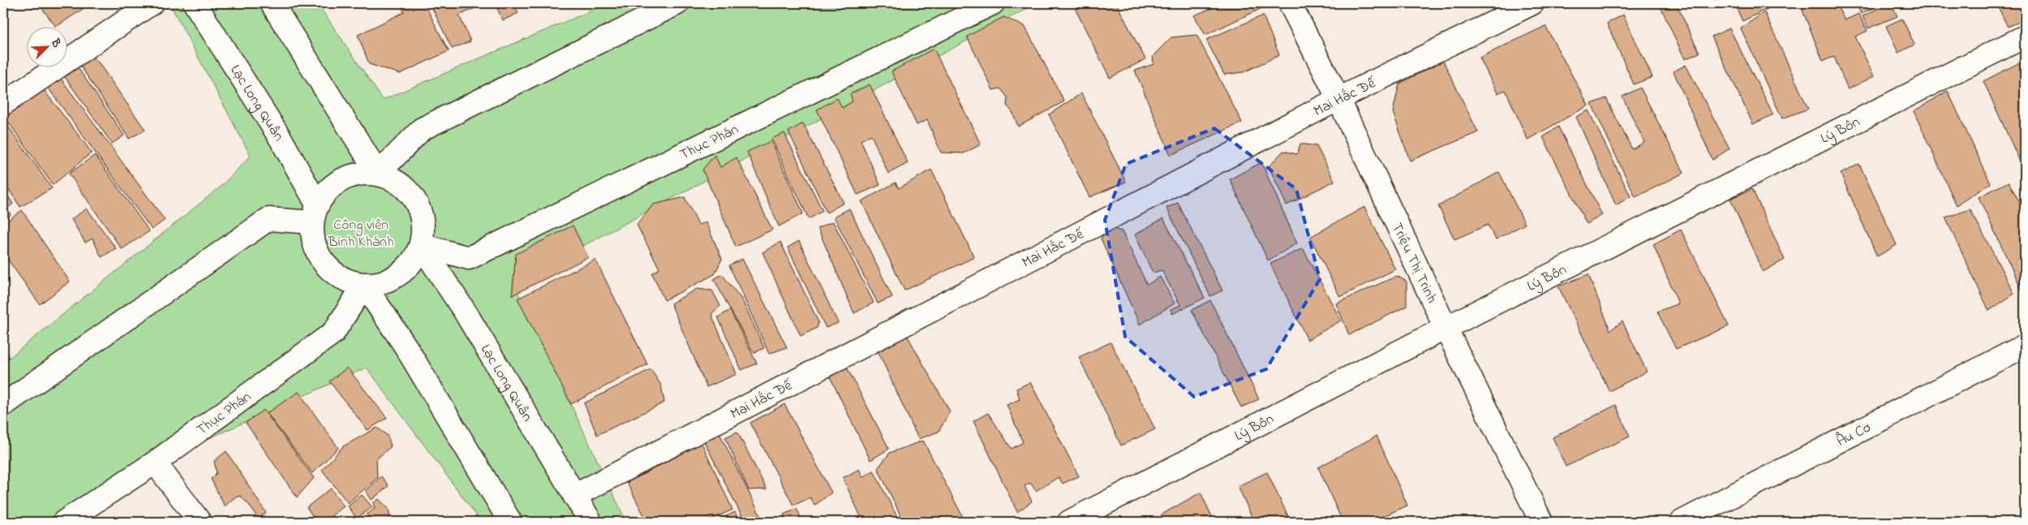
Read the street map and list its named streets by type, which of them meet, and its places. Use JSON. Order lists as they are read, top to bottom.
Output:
{
  "streets": {
    "street": [
      "Mai Hắc Đế",
      "Lạc Long Quân",
      "Lý Bôn",
      "Thục Phán",
      "Triệu Thị Trinh",
      "Âu Cơ"
    ]
  },
  "crossings": [
    ["Mai Hắc Đế", "Lạc Long Quân"],
    ["Mai Hắc Đế", "Triệu Thị Trinh"],
    ["Lạc Long Quân", "Thục Phán"],
    ["Lý Bôn", "Triệu Thị Trinh"]
  ],
  "parks": ["Công viên Bình Khánh"],
  "north": "top right"
}
